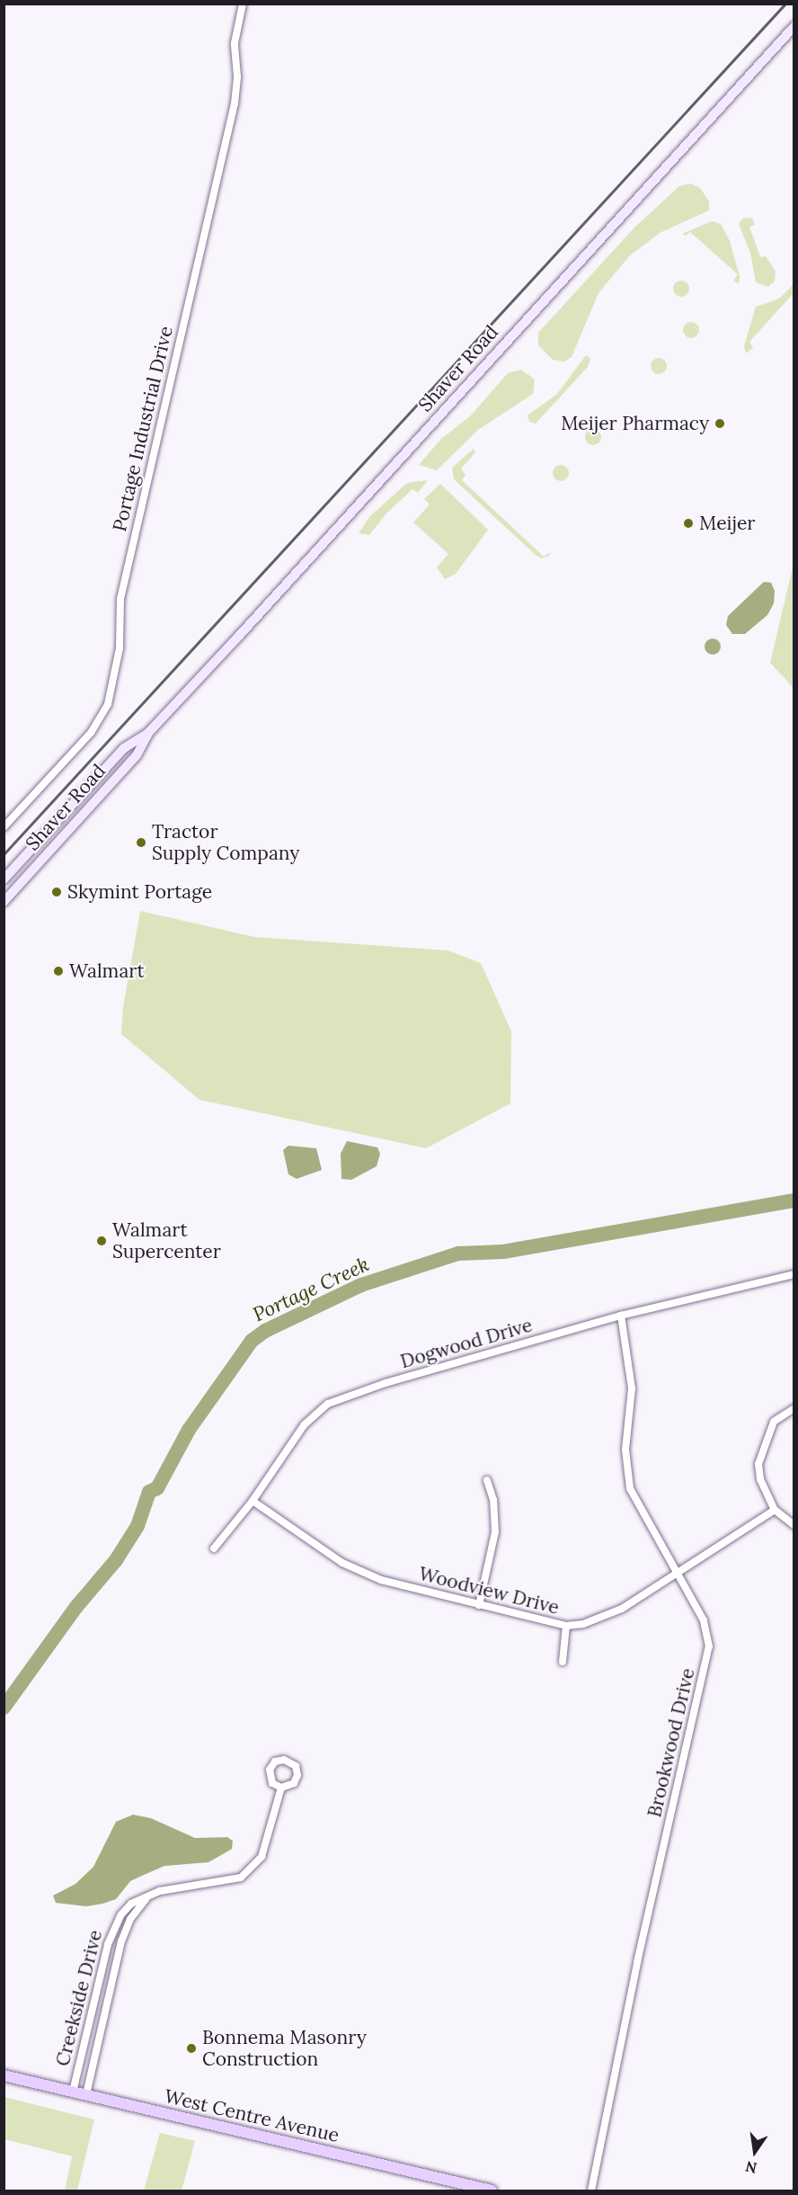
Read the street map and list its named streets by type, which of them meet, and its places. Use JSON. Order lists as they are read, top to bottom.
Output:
{
  "streets": {
    "main road": ["Shaver Road", "West Centre Avenue"],
    "street": [
      "Portage Industrial Drive",
      "Dogwood Drive",
      "Woodview Drive",
      "Brookwood Drive",
      "Creekside Drive"
    ]
  },
  "crossings": [
    ["Dogwood Drive", "Woodview Drive"],
    ["Dogwood Drive", "Brookwood Drive"],
    ["Woodview Drive", "Brookwood Drive"],
    ["Creekside Drive", "West Centre Avenue"]
  ],
  "water": ["Portage Creek"],
  "places": [
    "Meijer Pharmacy",
    "Meijer",
    "Tractor Supply Company",
    "Skymint Portage",
    "Walmart",
    "Walmart Supercenter",
    "Bonnema Masonry Construction"
  ],
  "north": "bottom"
}
